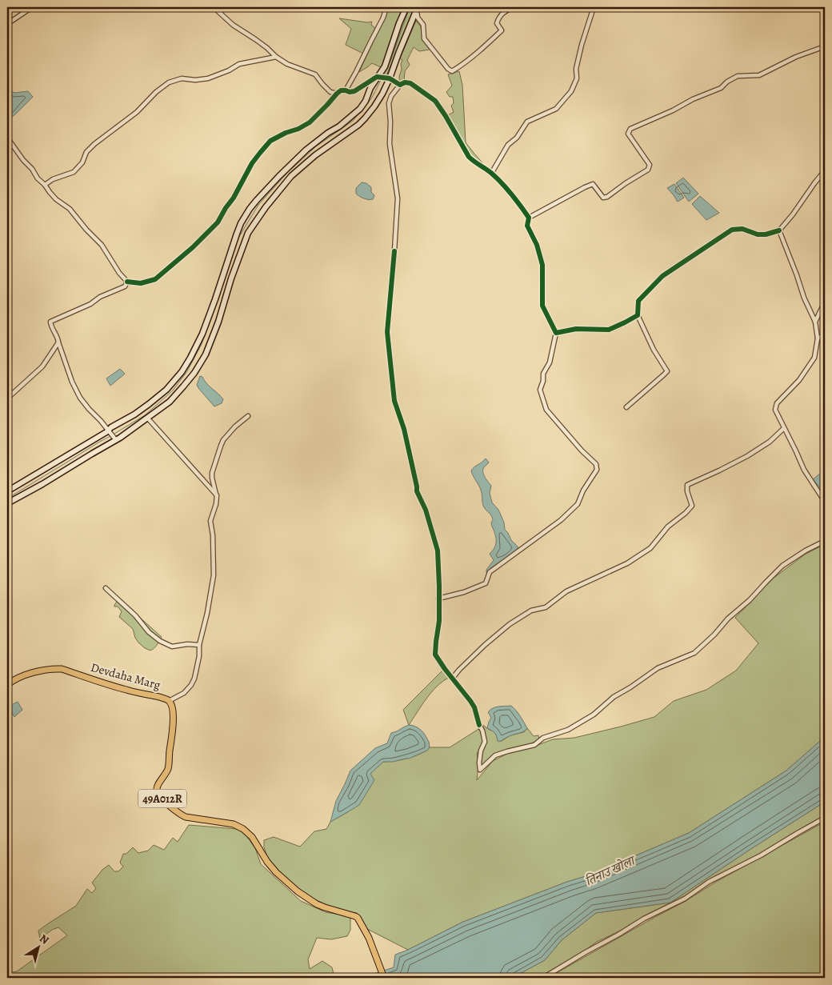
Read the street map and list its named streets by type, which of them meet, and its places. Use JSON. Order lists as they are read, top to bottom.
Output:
{
  "streets": {
    "main road": ["Devdaha Marg", "49A012R"]
  },
  "water": ["तिनाउ खोला"],
  "north": "top right"
}
